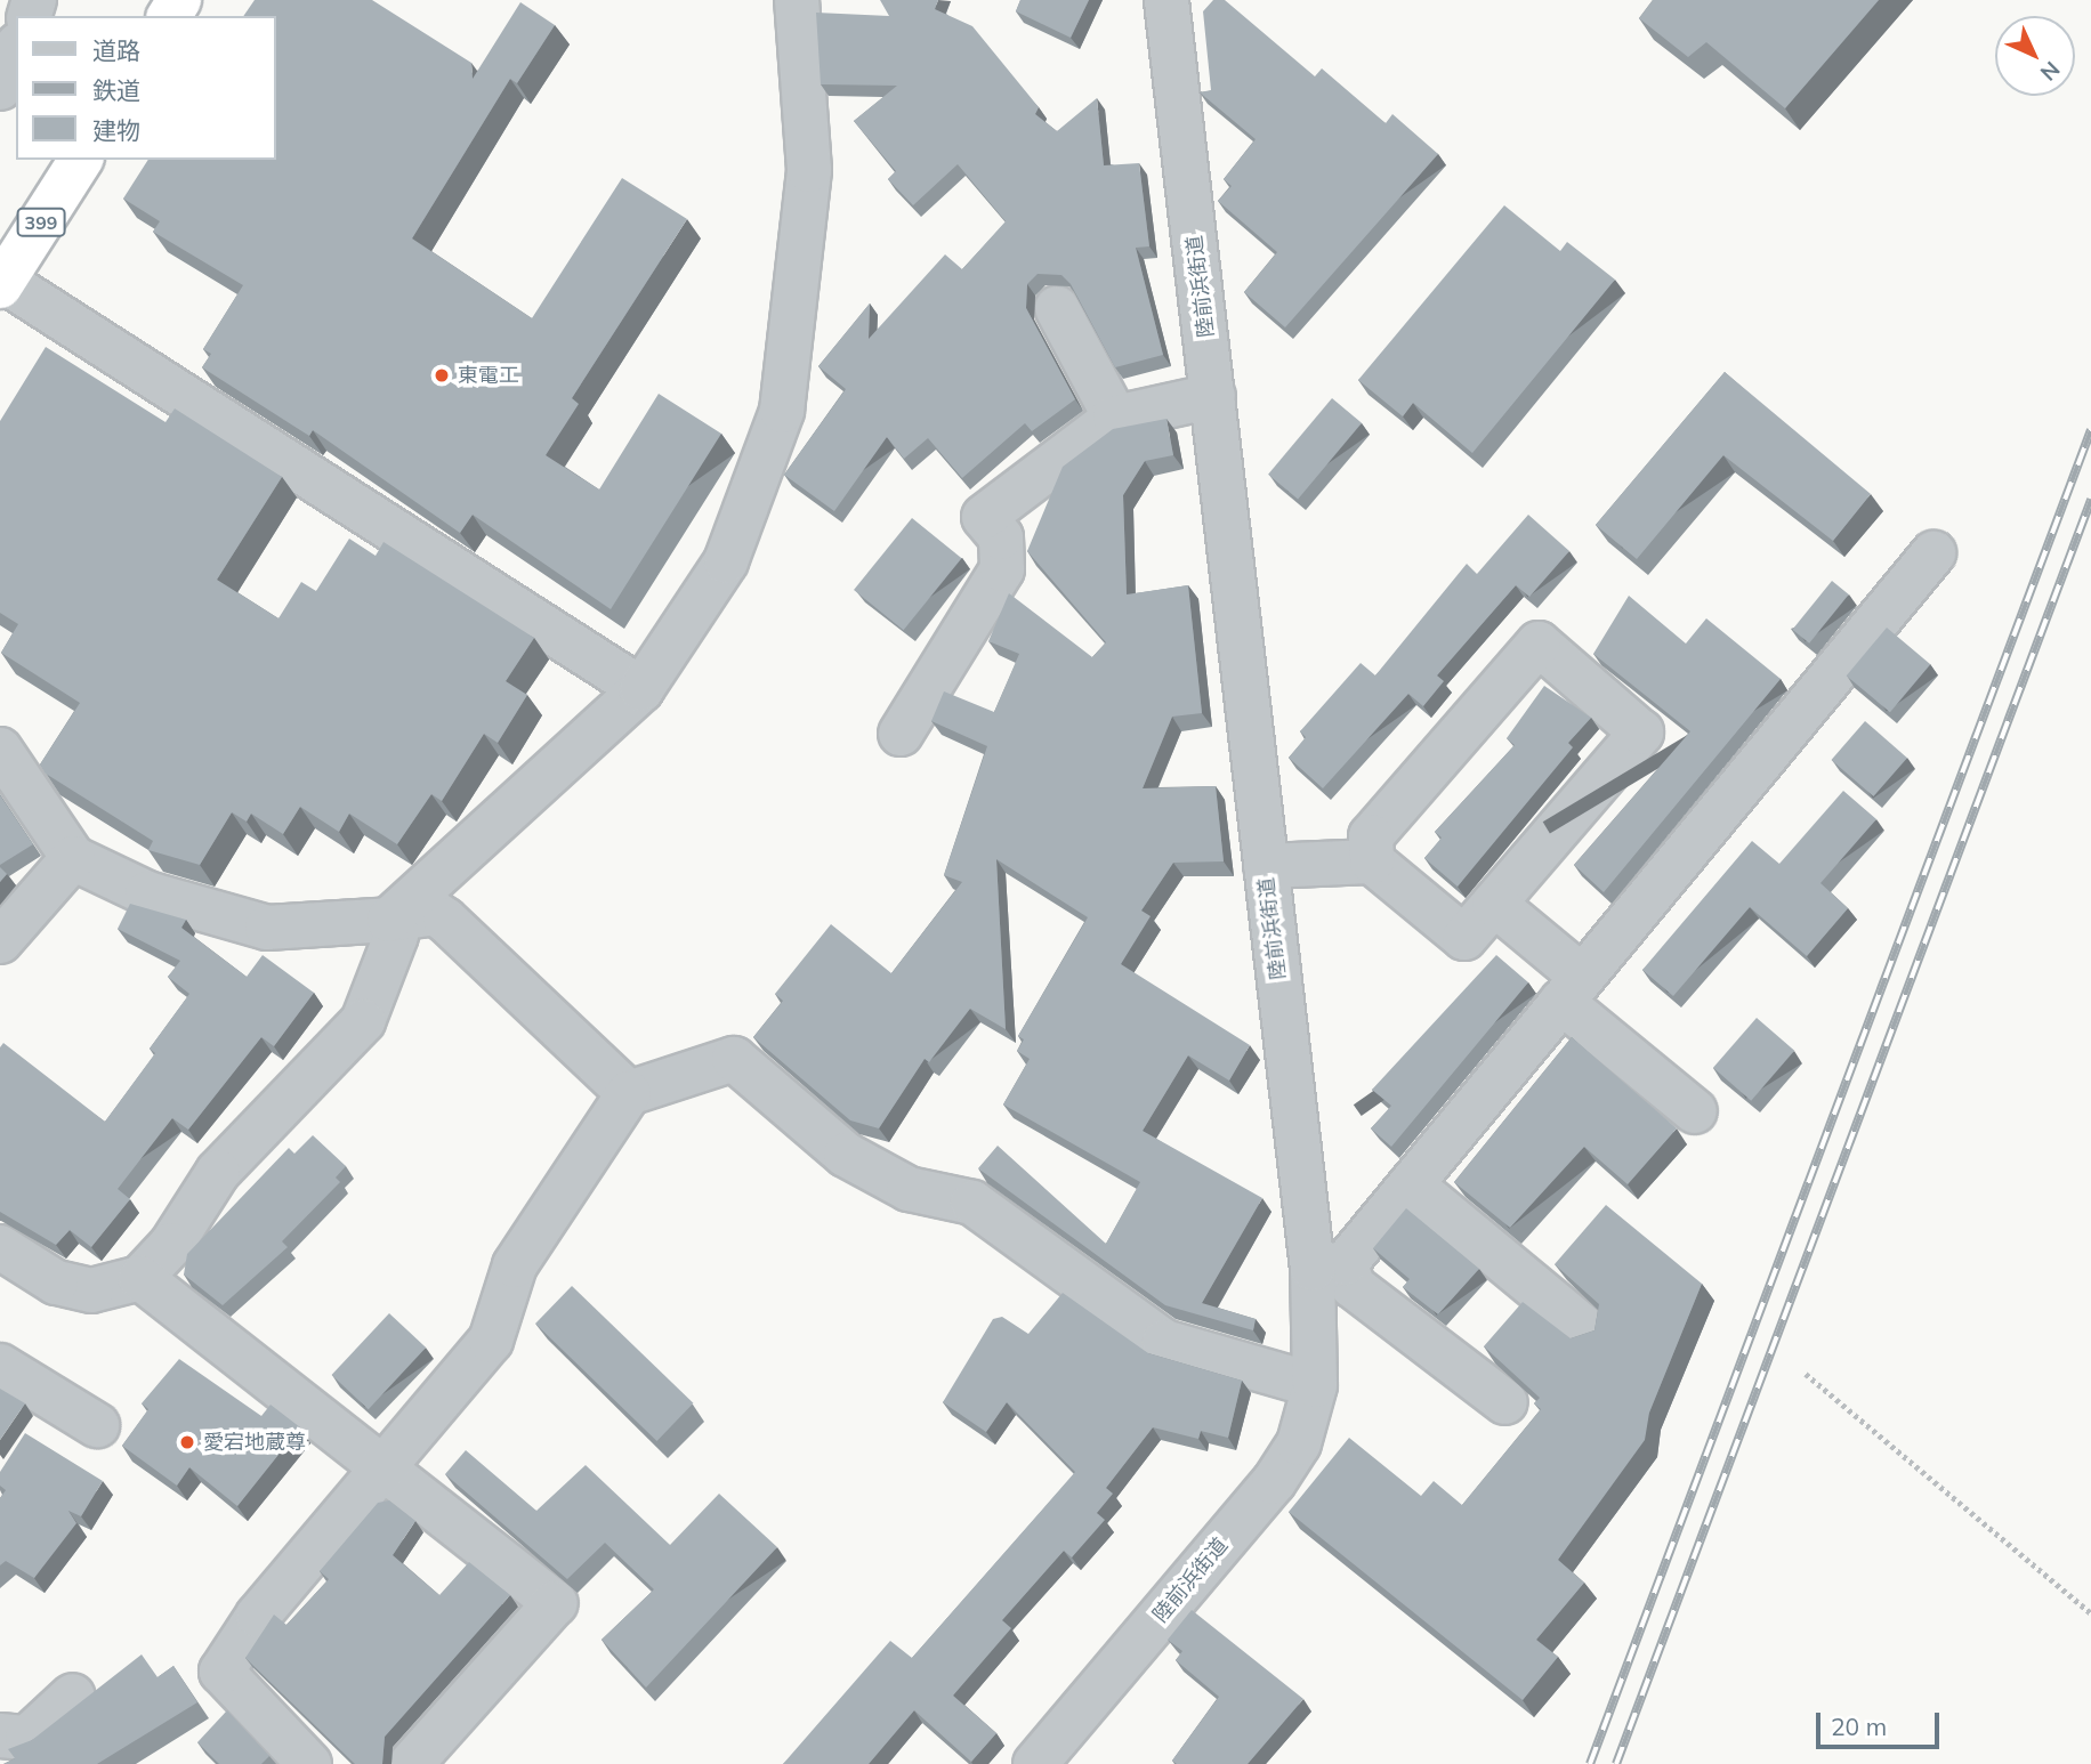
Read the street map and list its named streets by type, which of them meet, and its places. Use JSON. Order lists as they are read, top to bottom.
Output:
{
  "streets": {
    "highway": ["399"],
    "street": ["陸前浜街道"]
  },
  "places": ["東電工", "愛宕地蔵尊"],
  "legend": ["道路", "鉄道", "建物"],
  "scale_bar": "20 m",
  "north": "bottom right"
}
